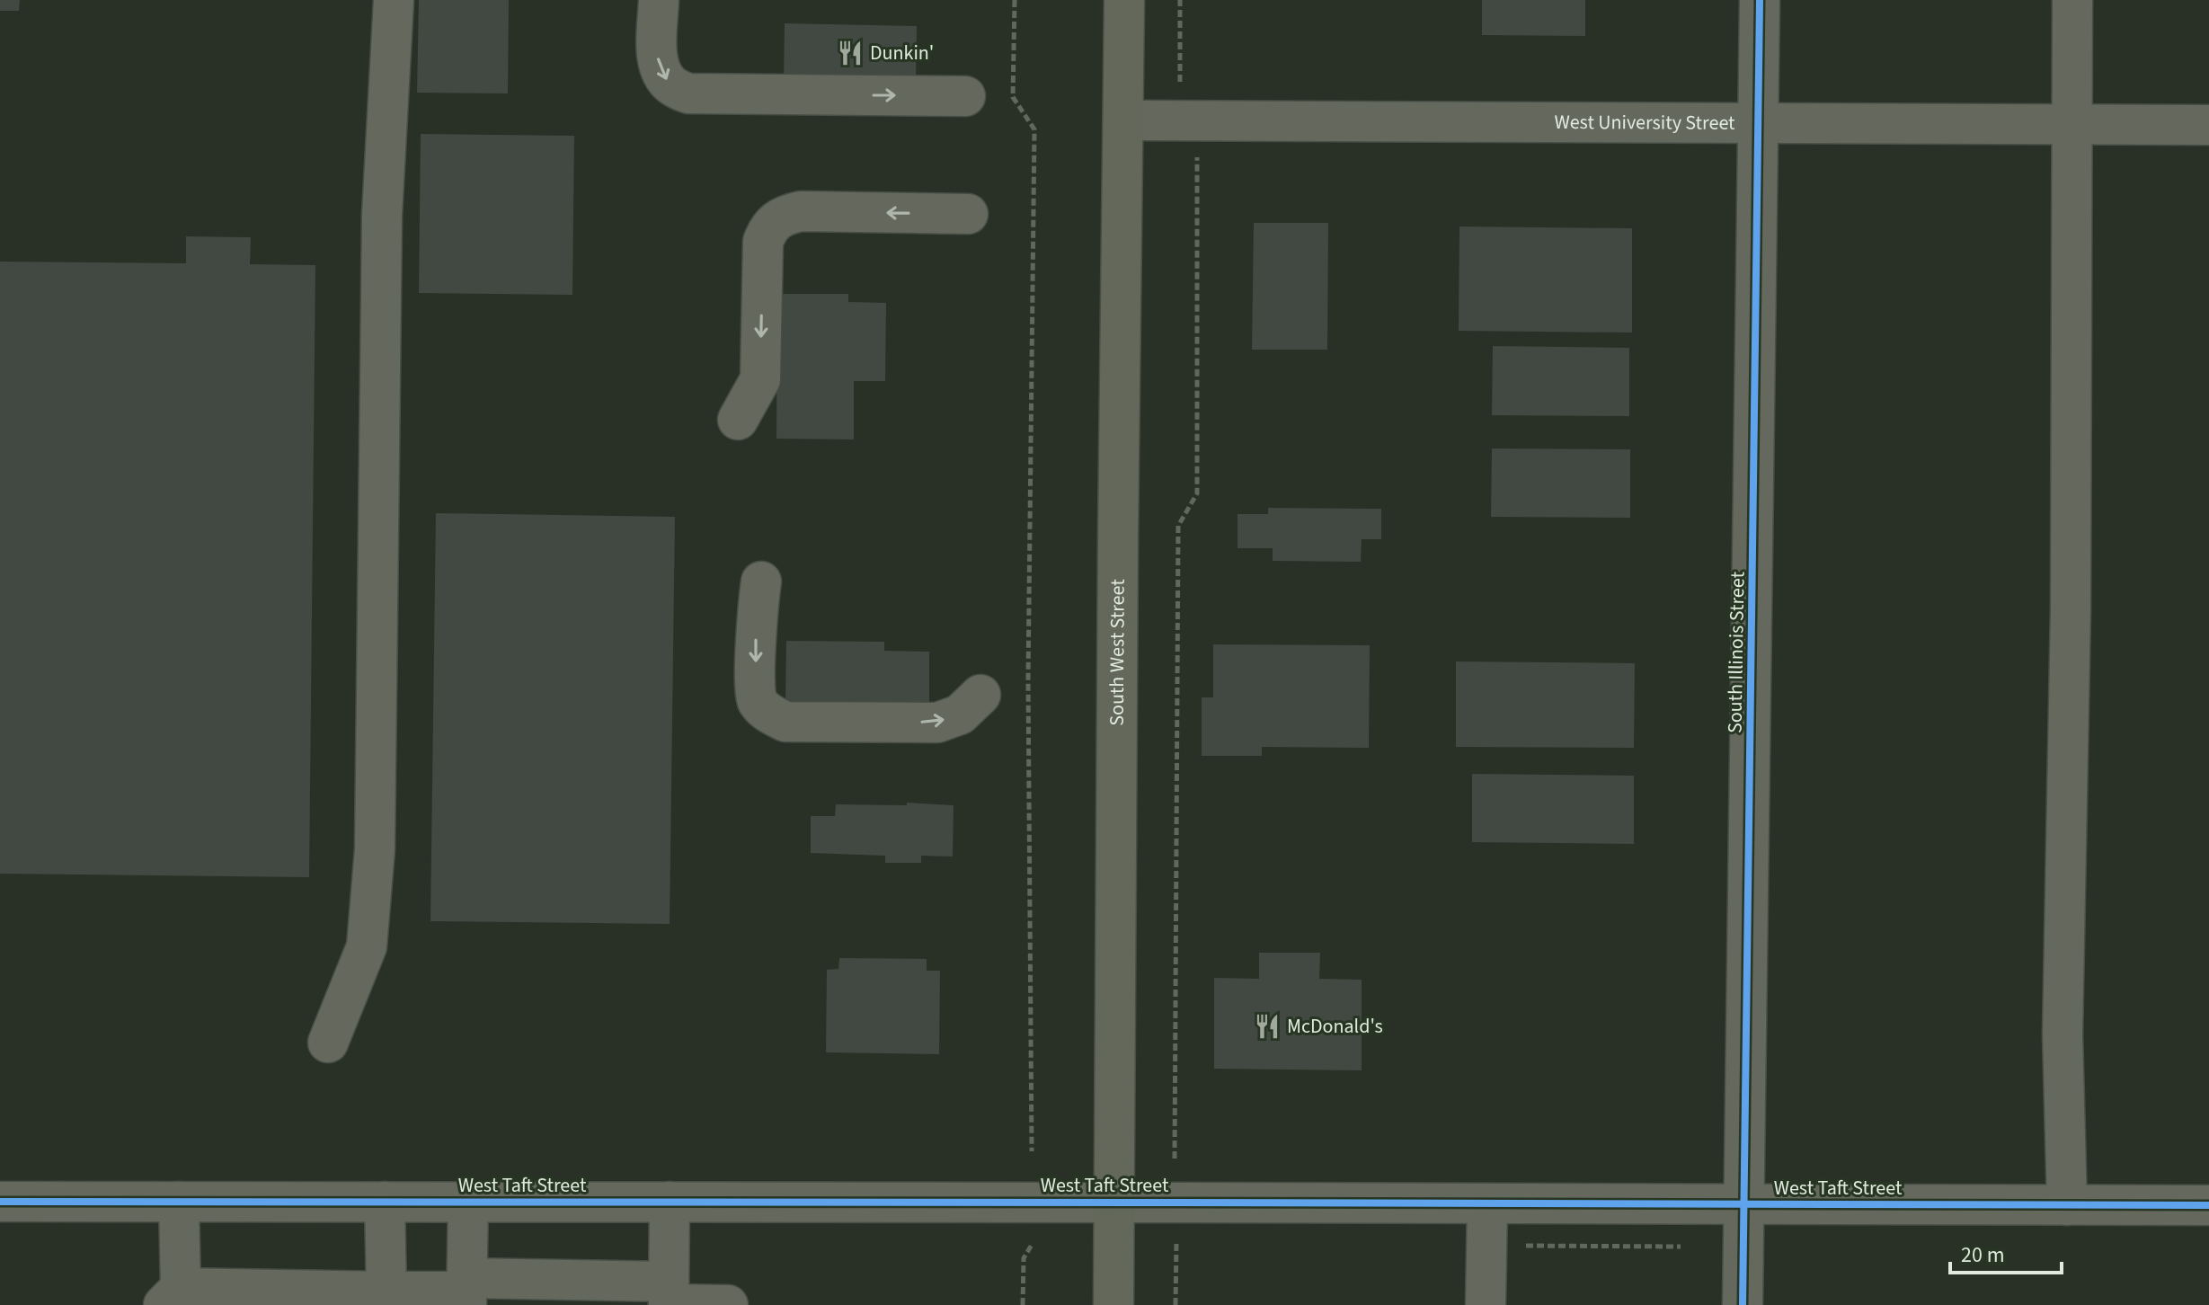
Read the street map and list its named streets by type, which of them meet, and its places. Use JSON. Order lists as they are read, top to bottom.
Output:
{
  "streets": {
    "main road": ["South West Street"],
    "street": ["West University Street", "South Illinois Street", "West Taft Street"]
  },
  "crossings": [
    ["West University Street", "South West Street"],
    ["West University Street", "South Illinois Street"],
    ["South West Street", "West Taft Street"],
    ["South Illinois Street", "West Taft Street"]
  ],
  "places": {
    "restaurant": ["Dunkin'", "McDonald's"]
  },
  "scale_bar": "20 m"
}
